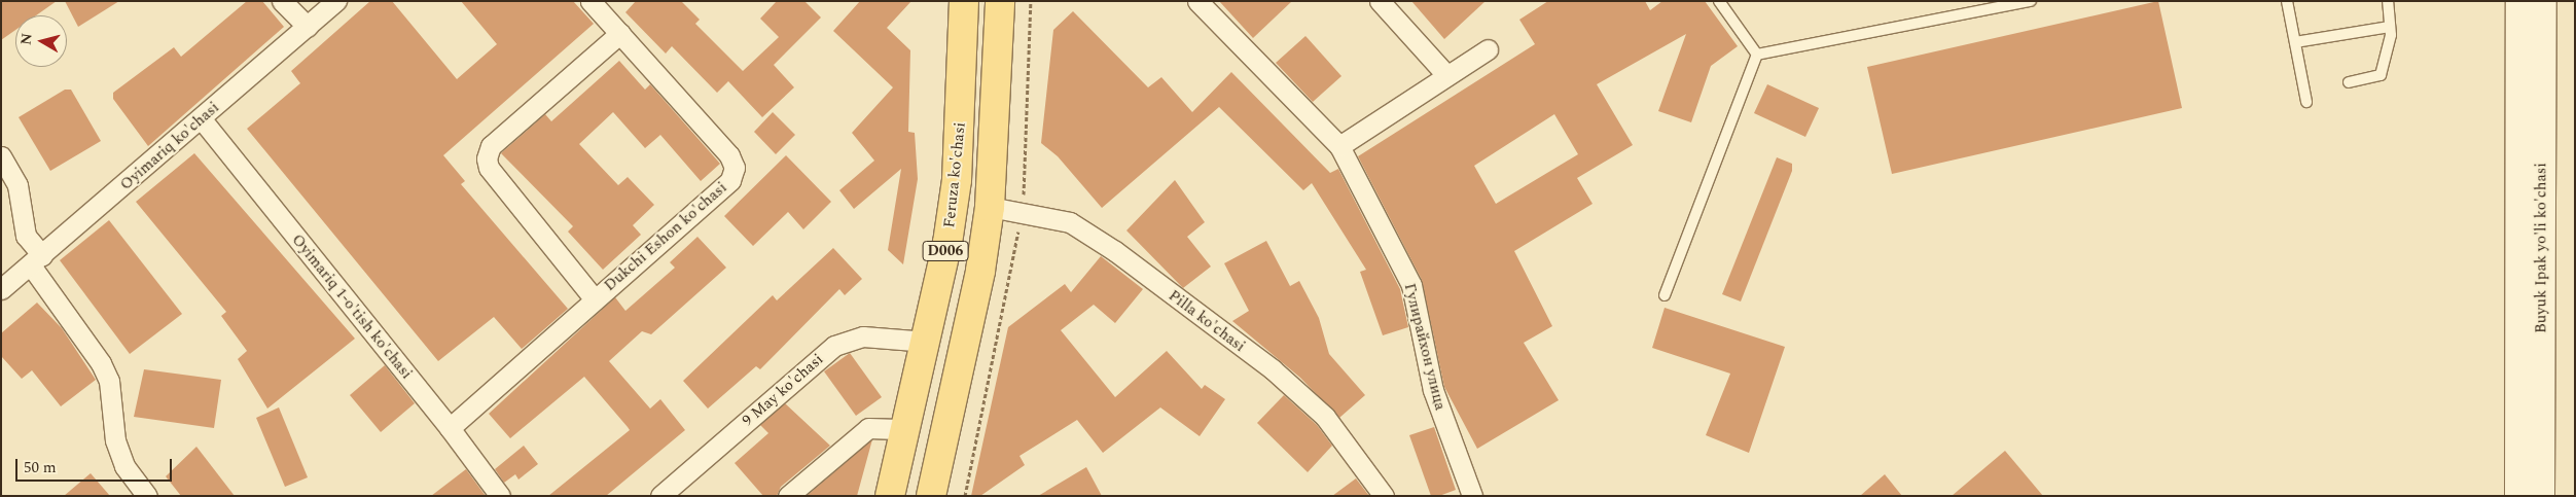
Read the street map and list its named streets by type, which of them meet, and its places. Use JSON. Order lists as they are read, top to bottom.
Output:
{
  "streets": {
    "main road": ["Feruza ko'chasi", "Buyuk Ipak yo'li ko'chasi", "D006"],
    "street": [
      "Oyimariq ko'chasi",
      "Dukchi Eshon ko'chasi",
      "Oyimariq 1-o'tish ko'chasi",
      "Pilla ko'chasi",
      "Гулирайхон улица",
      "9 May ko'chasi"
    ]
  },
  "crossings": [
    ["Oyimariq ko'chasi", "Oyimariq 1-o'tish ko'chasi"],
    ["Feruza ko'chasi", "9 May ko'chasi"],
    ["Dukchi Eshon ko'chasi", "Oyimariq 1-o'tish ko'chasi"],
    ["D006", "Pilla ko'chasi"]
  ],
  "scale_bar": "50 m",
  "north": "left"
}
